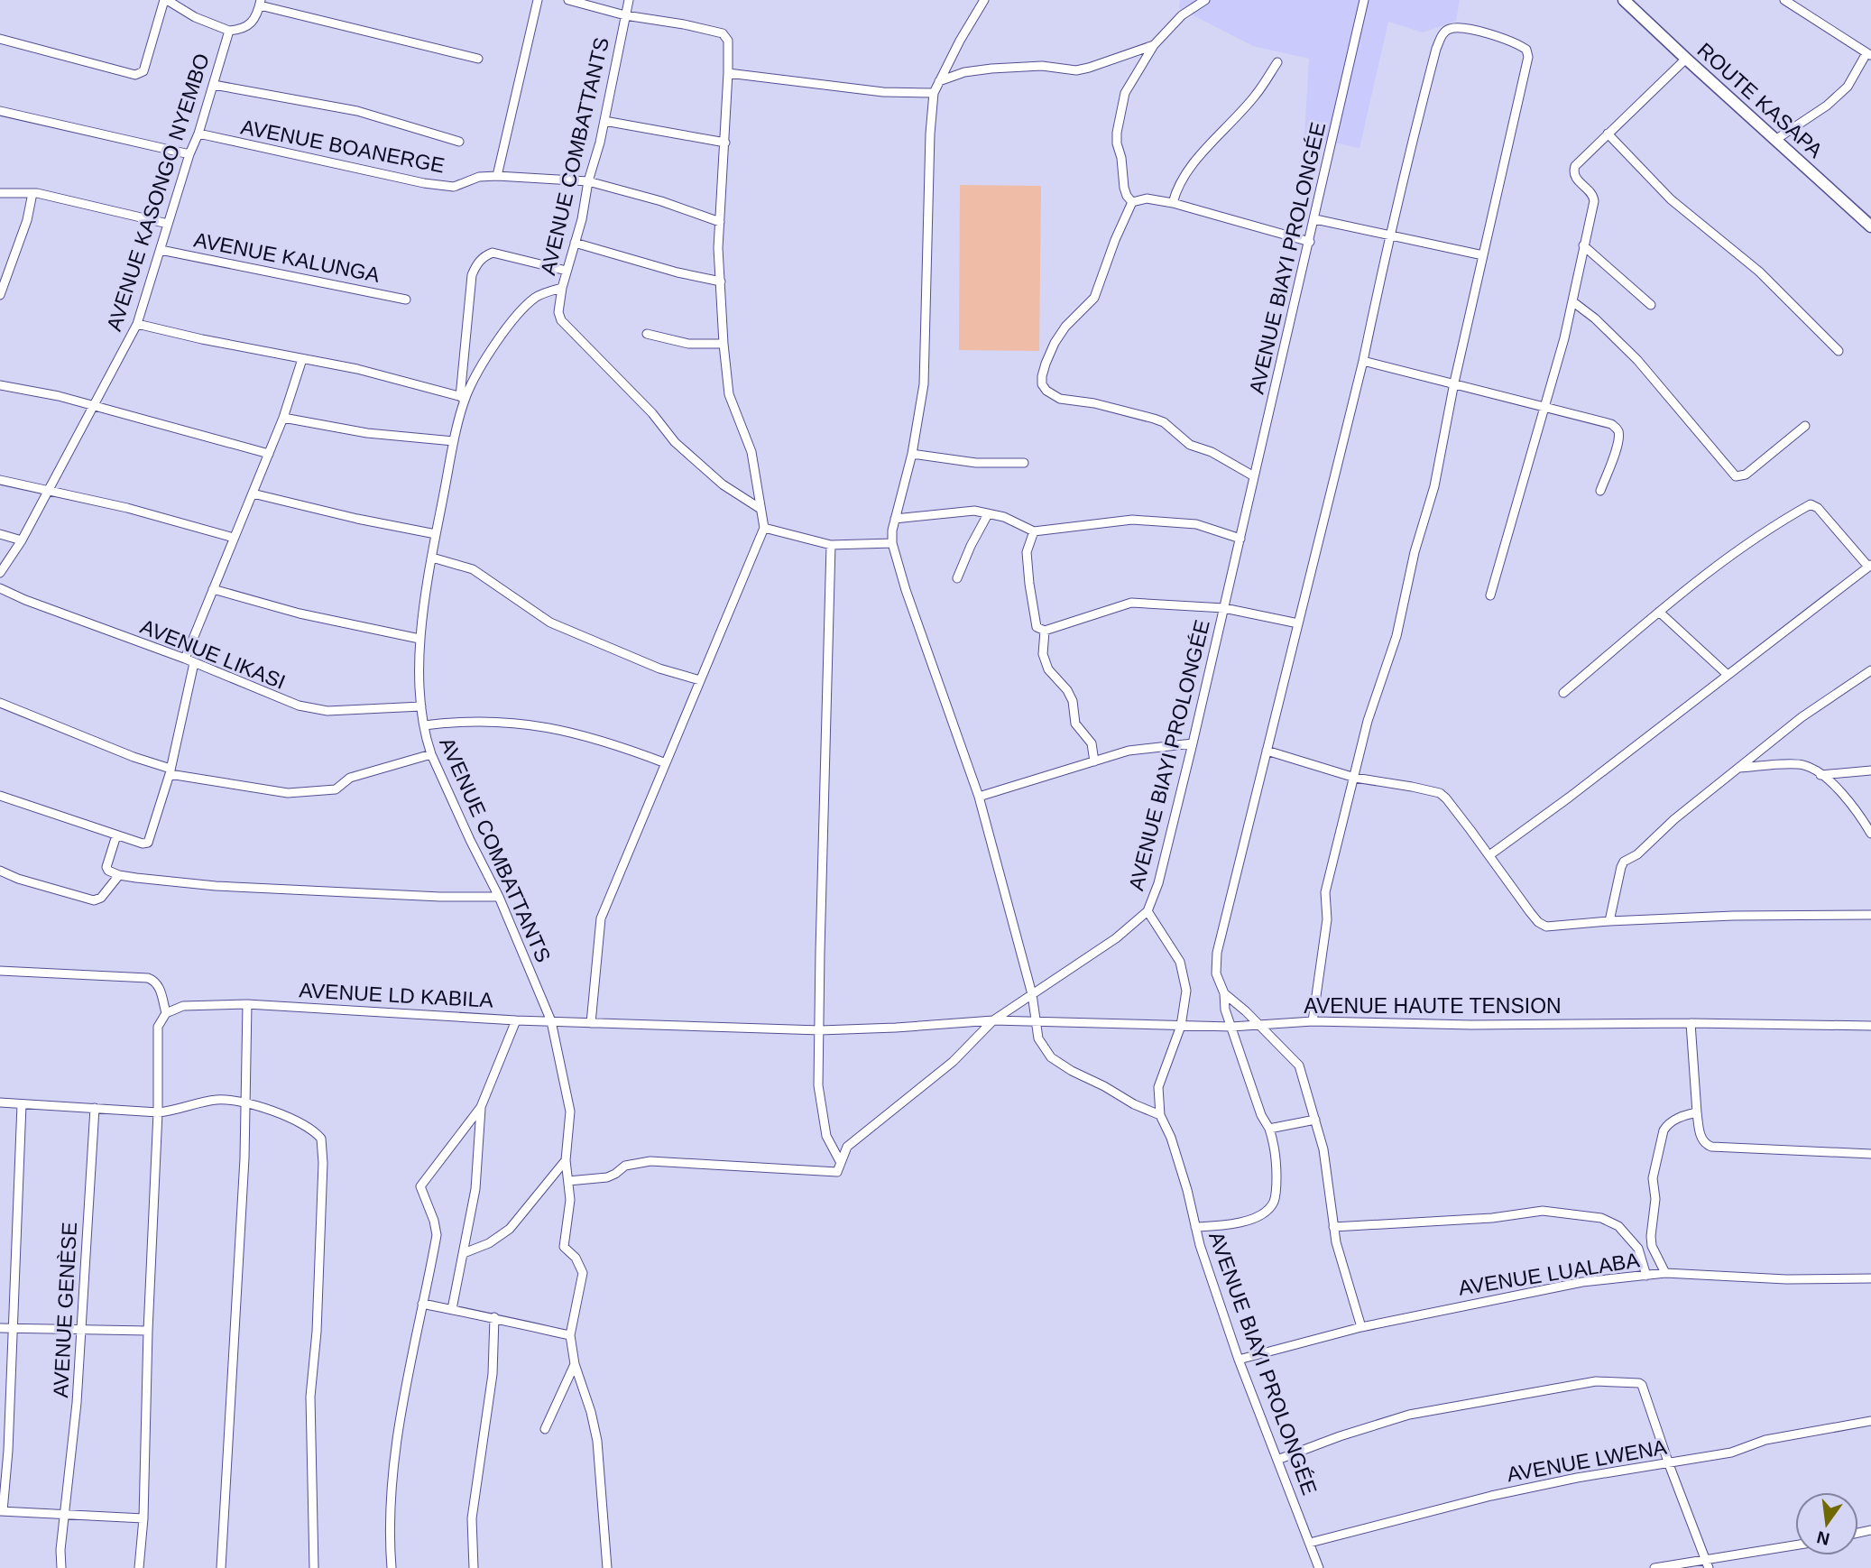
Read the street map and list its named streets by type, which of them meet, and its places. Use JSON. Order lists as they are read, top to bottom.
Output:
{
  "streets": {
    "main road": ["ROUTE KASAPA"],
    "street": [
      "AVENUE BOANERGE",
      "AVENUE COMBATTANTS",
      "AVENUE KASONGO NYEMBO",
      "AVENUE KALUNGA",
      "AVENUE BIAYI PROLONGÉE",
      "AVENUE LIKASI",
      "AVENUE LD KABILA",
      "AVENUE HAUTE TENSION",
      "AVENUE LUALABA",
      "AVENUE GENÈSE",
      "AVENUE LWENA"
    ]
  },
  "crossings": [
    ["AVENUE BOANERGE", "AVENUE COMBATTANTS"],
    ["AVENUE BOANERGE", "AVENUE KASONGO NYEMBO"],
    ["AVENUE COMBATTANTS", "AVENUE LIKASI"],
    ["AVENUE COMBATTANTS", "AVENUE LD KABILA"],
    ["AVENUE KASONGO NYEMBO", "AVENUE KALUNGA"],
    ["AVENUE BIAYI PROLONGÉE", "AVENUE LD KABILA"],
    ["AVENUE BIAYI PROLONGÉE", "AVENUE HAUTE TENSION"],
    ["AVENUE BIAYI PROLONGÉE", "AVENUE LUALABA"],
    ["AVENUE BIAYI PROLONGÉE", "AVENUE LWENA"],
    ["AVENUE LD KABILA", "AVENUE HAUTE TENSION"]
  ],
  "north": "bottom"
}
